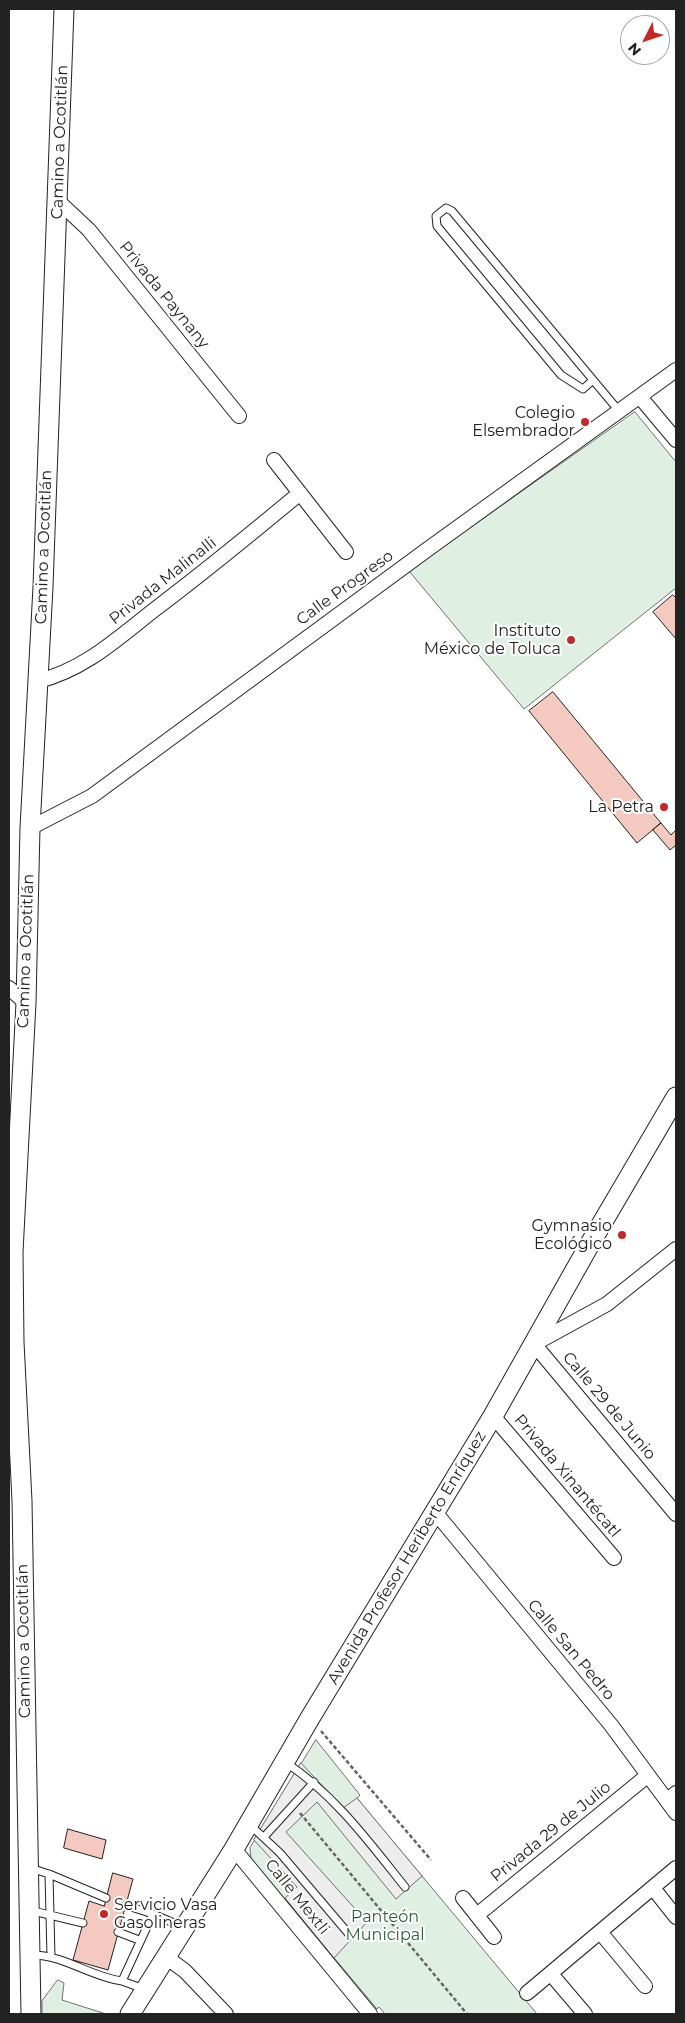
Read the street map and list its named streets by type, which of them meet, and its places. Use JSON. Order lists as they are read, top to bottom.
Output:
{
  "streets": {
    "main road": ["Camino a Ocotitlán", "Avenida Profesor Heriberto Enríquez"],
    "street": [
      "Privada Paynany",
      "Privada Malinalli",
      "Calle Progreso",
      "Calle 29 de Junio",
      "Privada Xinantécatl",
      "Calle San Pedro",
      "Privada 29 de Julio",
      "Calle Mextli"
    ]
  },
  "crossings": [
    ["Camino a Ocotitlán", "Privada Paynany"],
    ["Camino a Ocotitlán", "Privada Malinalli"],
    ["Camino a Ocotitlán", "Calle Progreso"],
    ["Calle 29 de Junio", "Avenida Profesor Heriberto Enríquez"],
    ["Privada Xinantécatl", "Avenida Profesor Heriberto Enríquez"],
    ["Avenida Profesor Heriberto Enríquez", "Calle San Pedro"],
    ["Avenida Profesor Heriberto Enríquez", "Calle Mextli"],
    ["Calle San Pedro", "Privada 29 de Julio"]
  ],
  "parks": ["Panteón Municipal"],
  "places": [
    "Colegio Elsembrador",
    "Instituto México de Toluca",
    "La Petra",
    "Gymnasio Ecológico",
    "Servicio Vasa Gasolineras"
  ],
  "north": "bottom left"
}
